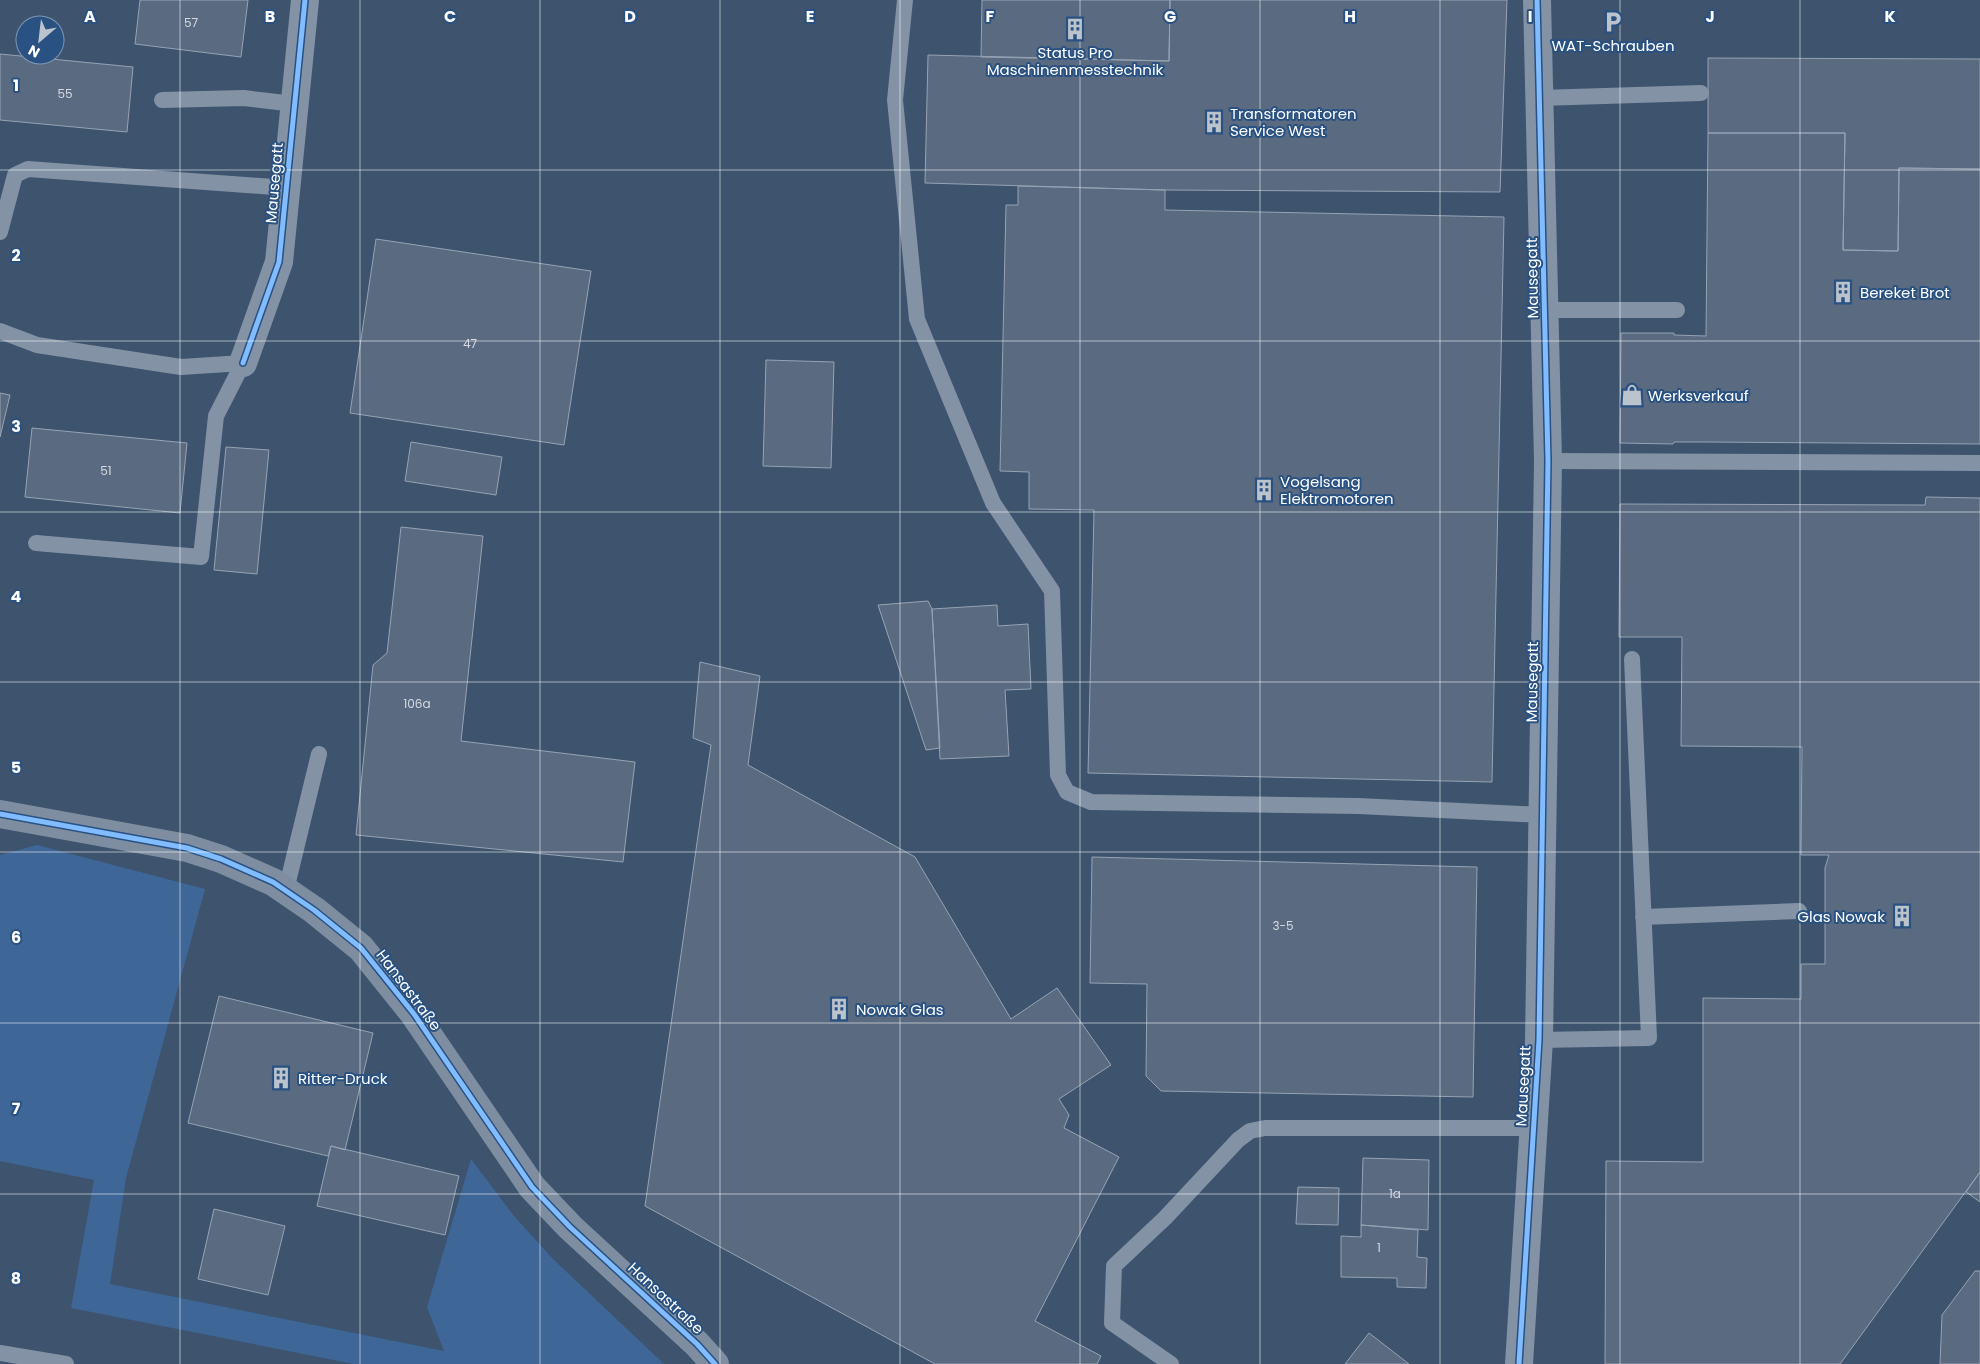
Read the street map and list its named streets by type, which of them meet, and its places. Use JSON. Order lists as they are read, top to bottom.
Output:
{
  "streets": {
    "street": ["Mausegatt", "Hansastraße"]
  },
  "places": {
    "parking": ["WAT-Schrauben"],
    "building": [
      "Status Pro Maschinenmesstechnik",
      "Transformatoren Service West",
      "Bereket Brot",
      "Vogelsang Elektromotoren",
      "Glas Nowak",
      "Nowak Glas",
      "Ritter-Druck"
    ],
    "shop": ["Werksverkauf"]
  },
  "house_numbers": [
    "57",
    "55",
    "47",
    "51",
    "106a",
    "3-5",
    "1a",
    "1"
  ],
  "north": "bottom left",
  "grid": {
    "columns": [
      "A",
      "B",
      "C",
      "D",
      "E",
      "F",
      "G",
      "H",
      "I",
      "J",
      "K"
    ],
    "rows": [
      "1",
      "2",
      "3",
      "4",
      "5",
      "6",
      "7",
      "8"
    ]
  }
}
